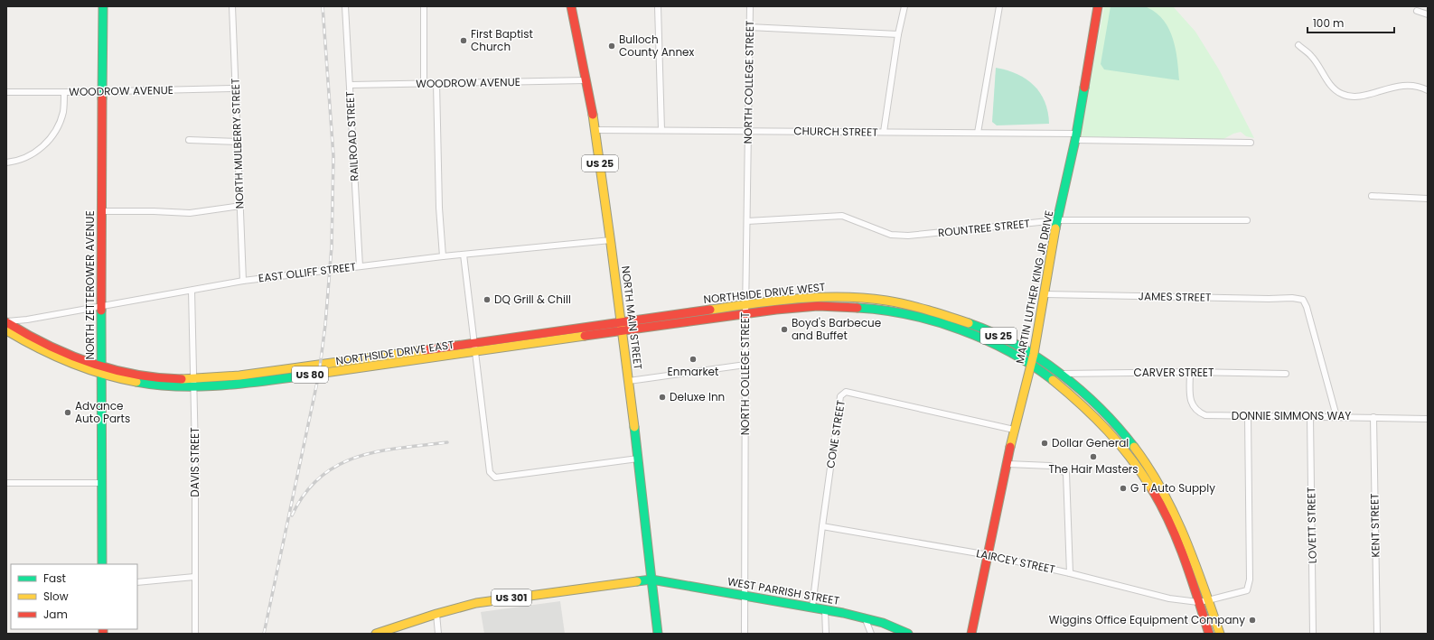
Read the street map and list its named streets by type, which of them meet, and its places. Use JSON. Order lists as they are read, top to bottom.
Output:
{
  "streets": {
    "main road": [
      "US 25",
      "NORTH ZETTEROWER AVENUE",
      "MARTIN LUTHER KING JR DRIVE",
      "NORTHSIDE DRIVE WEST",
      "NORTH MAIN STREET",
      "NORTHSIDE DRIVE EAST",
      "US 80",
      "WEST PARRISH STREET",
      "US 301"
    ],
    "street": [
      "NORTH COLLEGE STREET",
      "WOODROW AVENUE",
      "CHURCH STREET",
      "RAILROAD STREET",
      "NORTH MULBERRY STREET",
      "ROUNTREE STREET",
      "EAST OLLIFF STREET",
      "JAMES STREET",
      "CARVER STREET",
      "DONNIE SIMMONS WAY",
      "CONE STREET",
      "DAVIS STREET",
      "LOVETT STREET",
      "KENT STREET",
      "LAIRCEY STREET"
    ]
  },
  "crossings": [
    ["NORTH COLLEGE STREET", "CHURCH STREET"],
    ["NORTH COLLEGE STREET", "ROUNTREE STREET"],
    ["NORTH COLLEGE STREET", "NORTHSIDE DRIVE WEST"],
    ["NORTH COLLEGE STREET", "WEST PARRISH STREET"],
    ["WOODROW AVENUE", "RAILROAD STREET"],
    ["WOODROW AVENUE", "NORTH MULBERRY STREET"],
    ["WOODROW AVENUE", "NORTH ZETTEROWER AVENUE"],
    ["WOODROW AVENUE", "NORTH MAIN STREET"],
    ["CHURCH STREET", "MARTIN LUTHER KING JR DRIVE"],
    ["CHURCH STREET", "NORTH MAIN STREET"],
    ["RAILROAD STREET", "EAST OLLIFF STREET"],
    ["NORTH MULBERRY STREET", "EAST OLLIFF STREET"],
    ["ROUNTREE STREET", "MARTIN LUTHER KING JR DRIVE"],
    ["EAST OLLIFF STREET", "NORTH ZETTEROWER AVENUE"],
    ["EAST OLLIFF STREET", "NORTH MAIN STREET"],
    ["EAST OLLIFF STREET", "NORTHSIDE DRIVE EAST"],
    ["EAST OLLIFF STREET", "DAVIS STREET"],
    ["NORTH ZETTEROWER AVENUE", "NORTHSIDE DRIVE EAST"],
    ["MARTIN LUTHER KING JR DRIVE", "NORTHSIDE DRIVE WEST"],
    ["MARTIN LUTHER KING JR DRIVE", "JAMES STREET"],
    ["MARTIN LUTHER KING JR DRIVE", "CONE STREET"],
    ["MARTIN LUTHER KING JR DRIVE", "LAIRCEY STREET"],
    ["NORTHSIDE DRIVE WEST", "NORTH MAIN STREET"],
    ["NORTHSIDE DRIVE WEST", "NORTHSIDE DRIVE EAST"],
    ["NORTHSIDE DRIVE WEST", "CARVER STREET"],
    ["NORTHSIDE DRIVE WEST", "LAIRCEY STREET"],
    ["JAMES STREET", "DONNIE SIMMONS WAY"],
    ["NORTH MAIN STREET", "NORTHSIDE DRIVE EAST"],
    ["NORTH MAIN STREET", "WEST PARRISH STREET"],
    ["NORTH MAIN STREET", "US 301"],
    ["NORTHSIDE DRIVE EAST", "DAVIS STREET"],
    ["CARVER STREET", "DONNIE SIMMONS WAY"],
    ["DONNIE SIMMONS WAY", "LOVETT STREET"],
    ["DONNIE SIMMONS WAY", "KENT STREET"],
    ["DONNIE SIMMONS WAY", "LAIRCEY STREET"],
    ["CONE STREET", "LAIRCEY STREET"],
    ["CONE STREET", "WEST PARRISH STREET"],
    ["WEST PARRISH STREET", "US 301"]
  ],
  "places": [
    "First Baptist Church",
    "Bulloch County Annex",
    "DQ Grill & Chill",
    "Boyd's Barbecue and Buffet",
    "Enmarket",
    "Deluxe Inn",
    "Advance Auto Parts",
    "Dollar General",
    "The Hair Masters",
    "G T Auto Supply",
    "Wiggins Office Equipment Company"
  ],
  "legend": ["Fast", "Slow", "Jam"],
  "scale_bar": "100 m"
}
